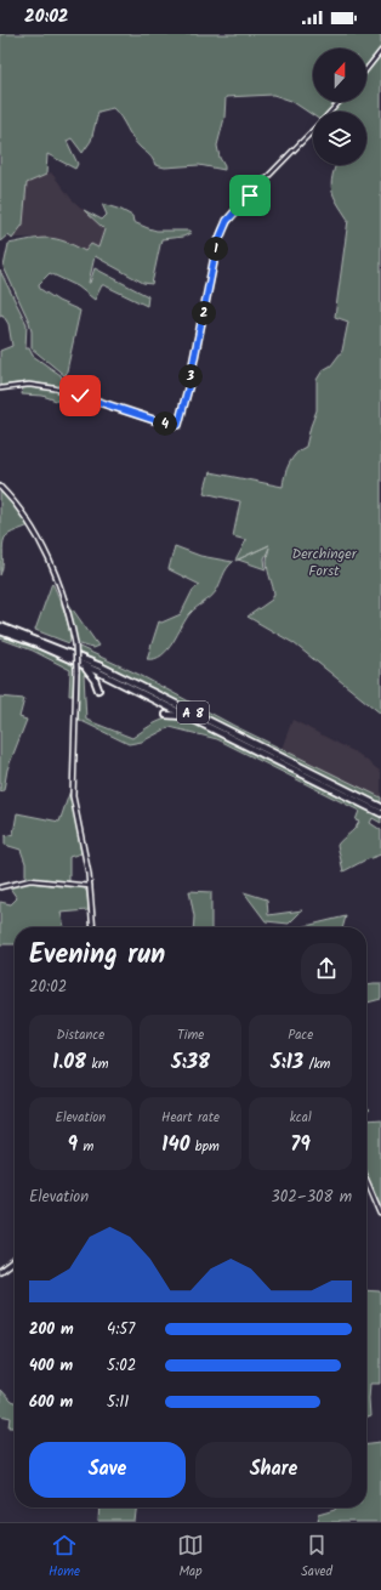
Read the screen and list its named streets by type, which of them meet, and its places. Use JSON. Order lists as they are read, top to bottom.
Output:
{
  "streets": {
    "highway": ["A 8"]
  },
  "parks": ["Derchinger Forst"],
  "north": "top",
  "page": {
    "status": "20:02",
    "pins": [
      "1",
      "2",
      "3",
      "4"
    ],
    "heading": ["Evening run", "20:02"],
    "stats": [
      ["Distance", "1.08 km"],
      ["Time", "5:38"],
      ["Pace", "5:13 /km"],
      ["Elevation", "9 m"],
      ["Heart rate", "140 bpm"],
      ["kcal", "79"]
    ],
    "chart": ["Elevation", "302–308 m"],
    "list": [
      {
        "name": "200 m",
        "note": "4:57"
      },
      {
        "name": "400 m",
        "note": "5:02"
      },
      {
        "name": "600 m",
        "note": "5:11"
      }
    ],
    "buttons": ["Save", "Share"],
    "tabs": ["Home", "Map", "Saved"]
  }
}
